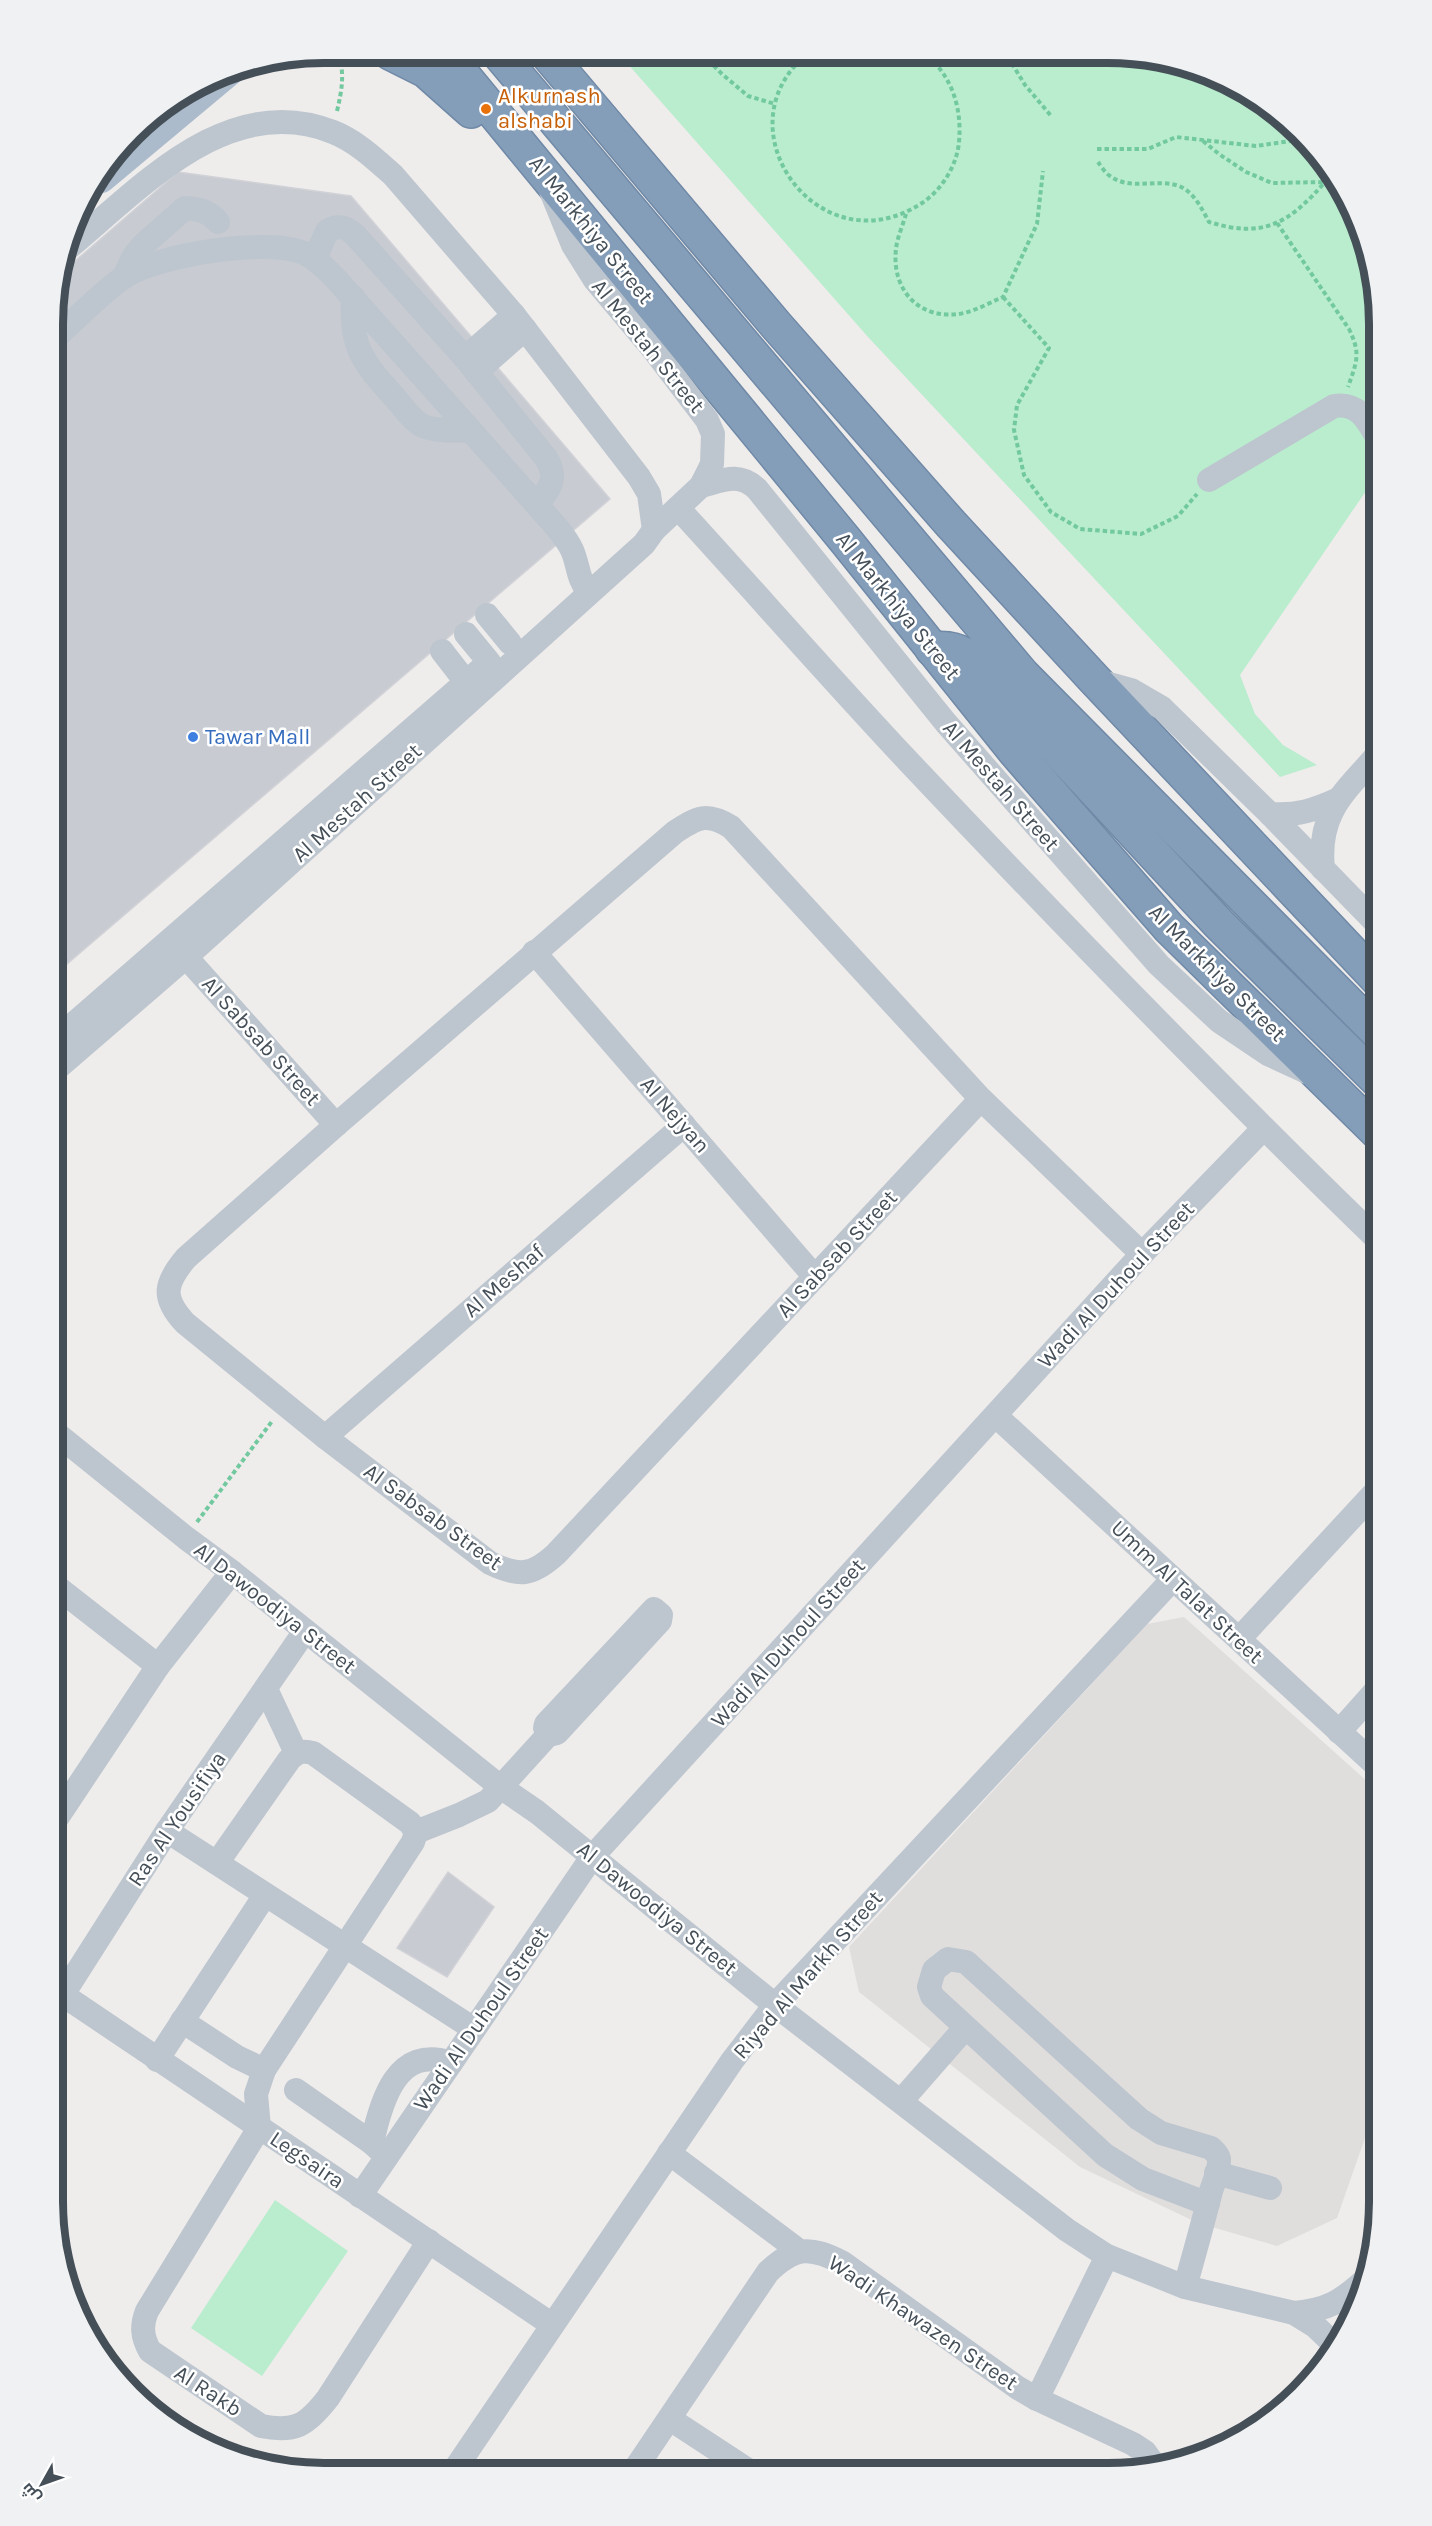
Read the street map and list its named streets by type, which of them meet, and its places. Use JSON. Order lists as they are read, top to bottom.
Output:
{
  "streets": {
    "highway": ["Al Markhiya Street"],
    "street": [
      "Al Mestah Street",
      "Al Sabsab Street",
      "Al Nejyan",
      "Al Meshaf",
      "Wadi Al Duhoul Street",
      "Umm Al Talat Street",
      "Al Dawoodiya Street",
      "Ras Al Yousifiya",
      "Riyad Al Markh Street",
      "Legsaira",
      "Wadi Khawazen Street",
      "Al Rakb"
    ]
  },
  "crossings": [
    ["Al Markhiya Street", "Al Mestah Street"],
    ["Al Mestah Street", "Al Sabsab Street"],
    ["Al Sabsab Street", "Al Nejyan"],
    ["Al Sabsab Street", "Al Meshaf"],
    ["Al Sabsab Street", "Wadi Al Duhoul Street"],
    ["Al Nejyan", "Al Meshaf"],
    ["Wadi Al Duhoul Street", "Umm Al Talat Street"],
    ["Wadi Al Duhoul Street", "Al Dawoodiya Street"],
    ["Wadi Al Duhoul Street", "Legsaira"],
    ["Umm Al Talat Street", "Riyad Al Markh Street"],
    ["Al Dawoodiya Street", "Ras Al Yousifiya"],
    ["Al Dawoodiya Street", "Riyad Al Markh Street"],
    ["Al Dawoodiya Street", "Wadi Khawazen Street"],
    ["Riyad Al Markh Street", "Legsaira"],
    ["Legsaira", "Al Rakb"]
  ],
  "places": ["Alkurnash alshabi", "Tawar Mall"],
  "north": "bottom left"
}
